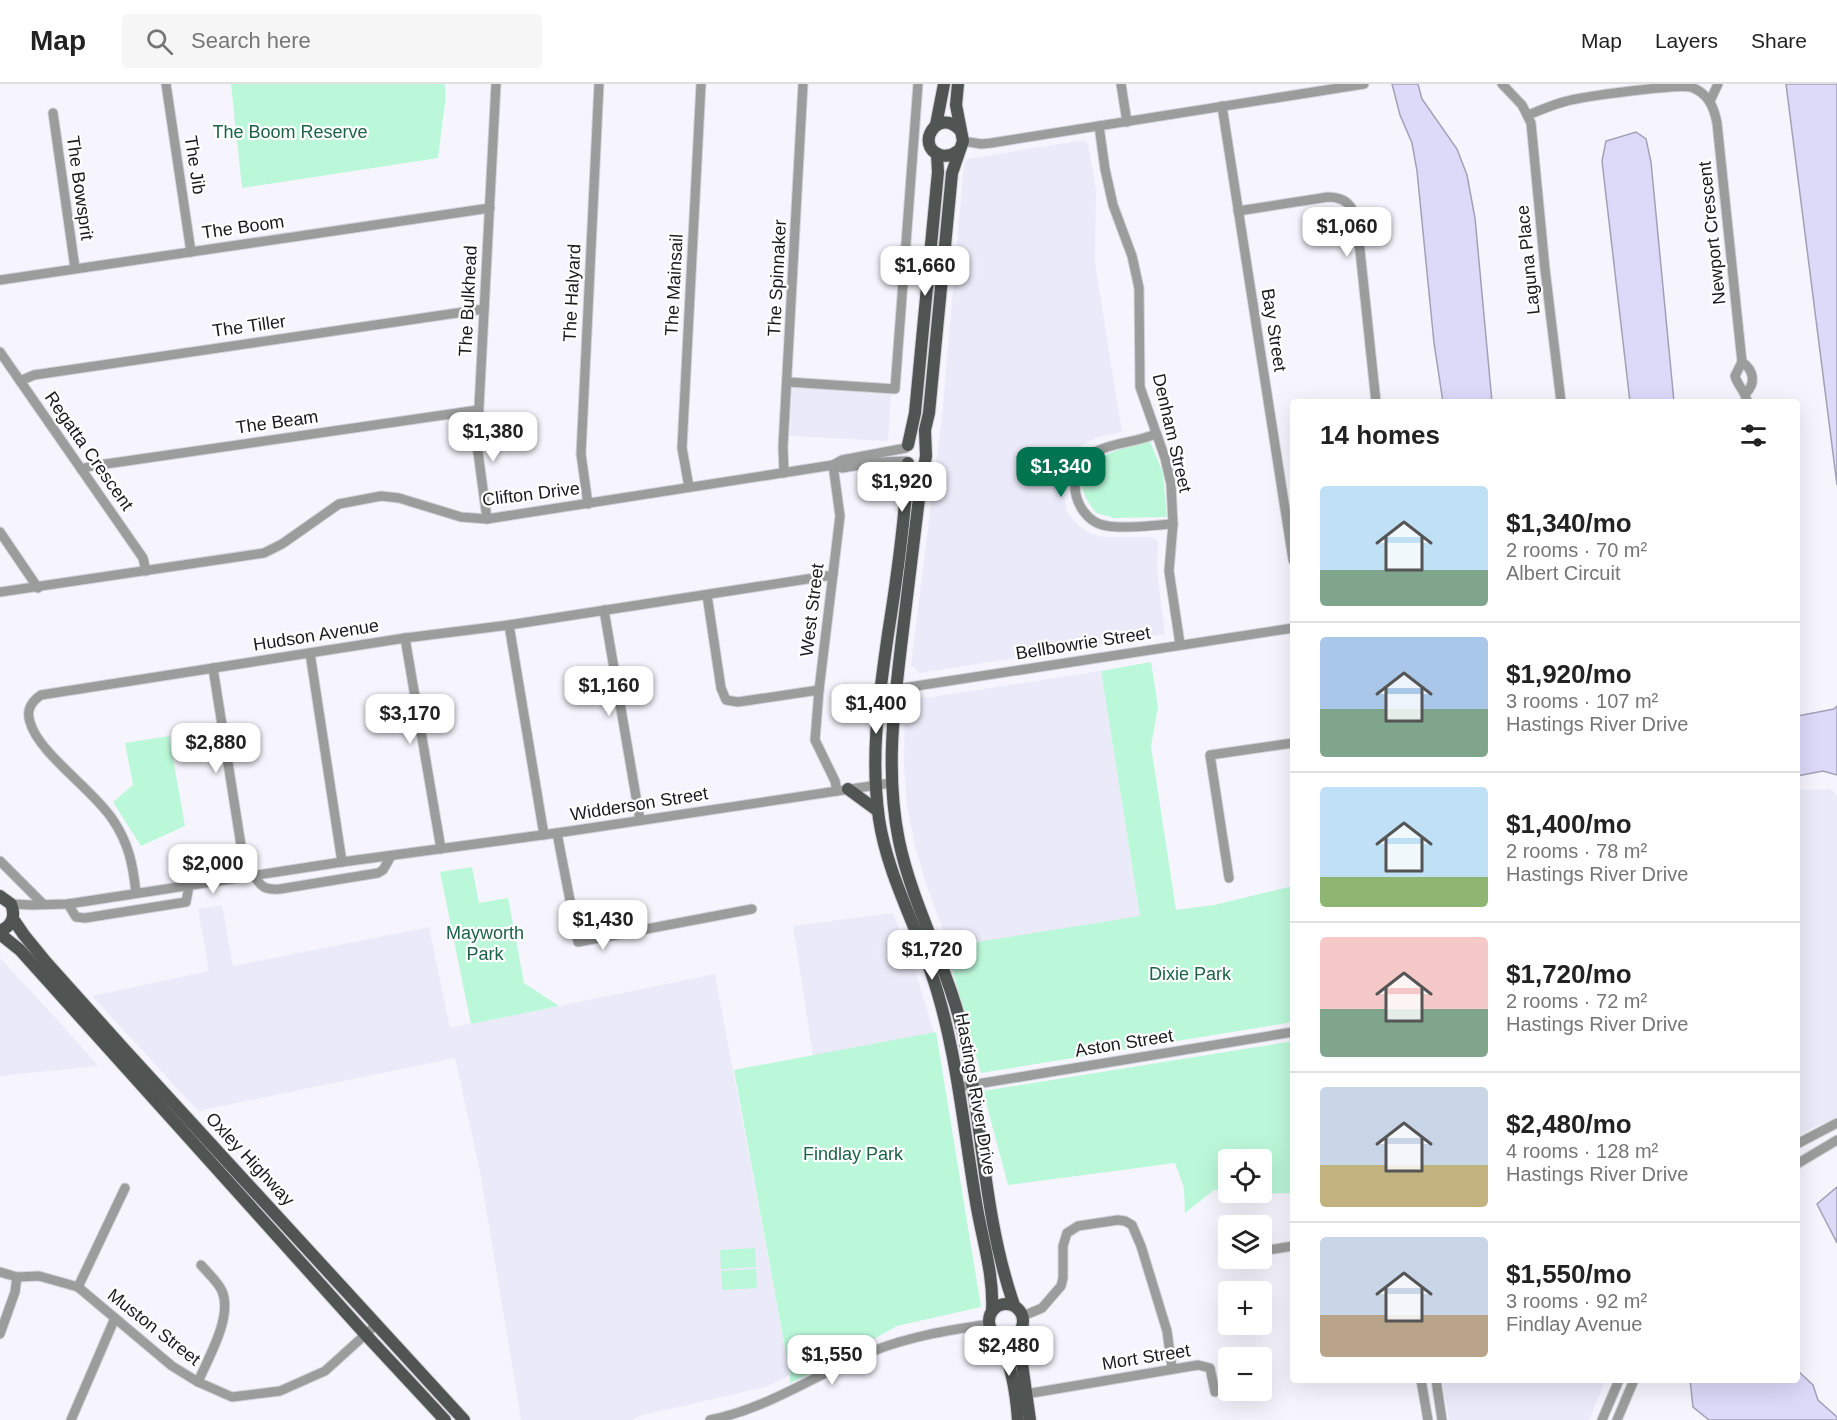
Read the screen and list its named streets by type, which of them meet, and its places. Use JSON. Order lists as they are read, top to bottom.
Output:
{
  "streets": {
    "main road": ["Hastings River Drive", "Oxley Highway"],
    "street": [
      "The Jib",
      "The Bowsprit",
      "The Boom",
      "Newport Crescent",
      "Laguna Place",
      "The Spinnaker",
      "The Mainsail",
      "The Halyard",
      "The Bulkhead",
      "The Tiller",
      "Bay Street",
      "The Beam",
      "Denham Street",
      "Regatta Crescent",
      "Clifton Drive",
      "West Street",
      "Hudson Avenue",
      "Bellbowrie Street",
      "Widderson Street",
      "Aston Street",
      "Muston Street",
      "Mort Street"
    ]
  },
  "crossings": [
    ["The Jib", "The Boom"],
    ["The Bowsprit", "The Boom"],
    ["The Boom", "The Bulkhead"],
    ["The Spinnaker", "Clifton Drive"],
    ["The Mainsail", "Clifton Drive"],
    ["The Halyard", "Clifton Drive"],
    ["The Bulkhead", "The Tiller"],
    ["The Bulkhead", "The Beam"],
    ["The Bulkhead", "Clifton Drive"],
    ["The Tiller", "Regatta Crescent"],
    ["The Beam", "Regatta Crescent"],
    ["Denham Street", "Bellbowrie Street"],
    ["Regatta Crescent", "Clifton Drive"],
    ["Clifton Drive", "West Street"],
    ["Clifton Drive", "Hastings River Drive"],
    ["West Street", "Hudson Avenue"],
    ["West Street", "Widderson Street"],
    ["Hudson Avenue", "Widderson Street"],
    ["Bellbowrie Street", "Hastings River Drive"],
    ["Widderson Street", "Hastings River Drive"],
    ["Widderson Street", "Oxley Highway"],
    ["Aston Street", "Hastings River Drive"],
    ["Oxley Highway", "Muston Street"]
  ],
  "parks": [
    "The Boom Reserve",
    "Mayworth Park",
    "Dixie Park",
    "Findlay Park"
  ],
  "page": {
    "header": "Map",
    "search": "Search here",
    "nav": ["Map", "Layers", "Share"],
    "price": [
      "$1,060",
      "$1,660",
      "$1,380",
      "$1,340",
      "$1,920",
      "$1,160",
      "$1,400",
      "$3,170",
      "$2,880",
      "$2,000",
      "$1,430",
      "$1,720",
      "$2,480",
      "$1,550"
    ],
    "heading": "14 homes",
    "list": [
      {
        "name": "$1,340/mo",
        "note": "2 rooms · 70 m² · Albert Circuit"
      },
      {
        "name": "$1,920/mo",
        "note": "3 rooms · 107 m² · Hastings River Drive"
      },
      {
        "name": "$1,400/mo",
        "note": "2 rooms · 78 m² · Hastings River Drive"
      },
      {
        "name": "$1,720/mo",
        "note": "2 rooms · 72 m² · Hastings River Drive"
      },
      {
        "name": "$2,480/mo",
        "note": "4 rooms · 128 m² · Hastings River Drive"
      },
      {
        "name": "$1,550/mo",
        "note": "3 rooms · 92 m² · Findlay Avenue"
      }
    ],
    "map_buttons": ["+", "−"]
  }
}
